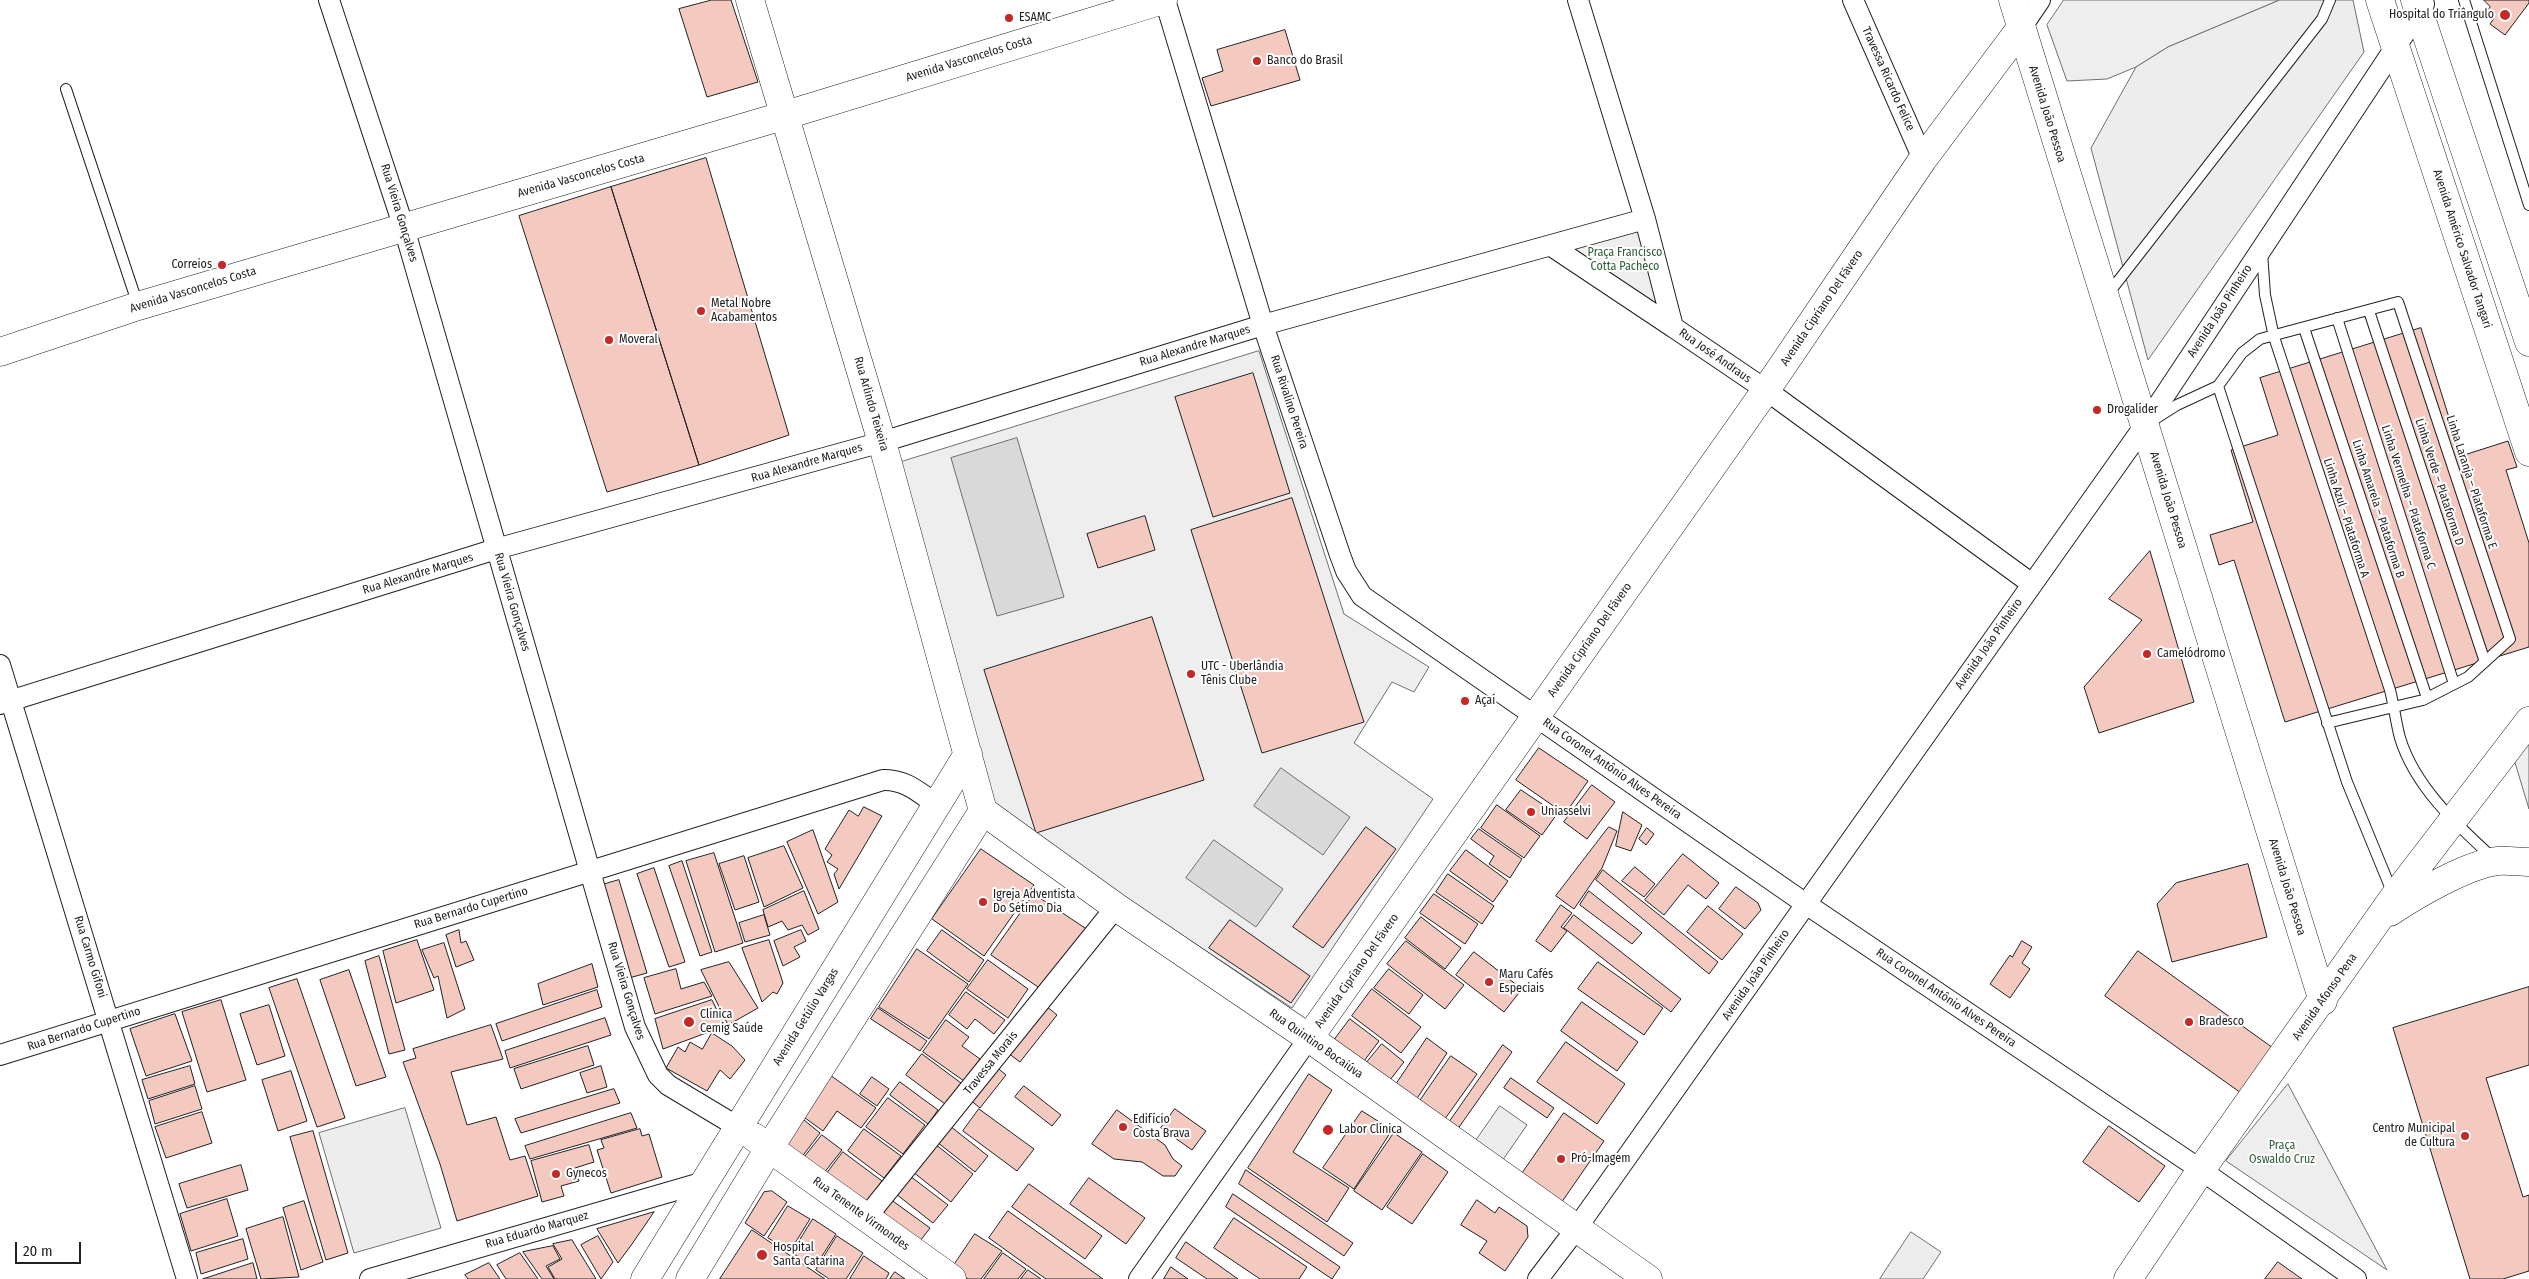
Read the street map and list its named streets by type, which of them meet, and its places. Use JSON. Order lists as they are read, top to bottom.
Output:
{
  "streets": {
    "street": [
      "Avenida Vasconcelos Costa",
      "Travessa Ricardo Felice",
      "Avenida João Pessoa",
      "Rua Vieira Gonçalves",
      "Avenida Américo Salvador Tangari",
      "Avenida Cipríano Del Fávero",
      "Avenida João Pinheiro",
      "Rua Alexandre Marques",
      "Rua José Andraus",
      "Rua Rivalino Pereira",
      "Rua Arlindo Teixeira",
      "Rua Coronel Antônio Alves Pereira",
      "Rua Bernardo Cupertino",
      "Rua Carmo Gifoni",
      "Avenida Afonso Pena",
      "Avenida Getúlio Vargas",
      "Rua Quintino Bocaiúva",
      "Travessa Morais",
      "Rua Tenente Virmondes",
      "Rua Eduardo Marquez"
    ],
    "lane": [
      "Linha Verde – Plataforma D",
      "Linha Laranja – Plataforma E",
      "Linha Vermelha – Plataforma C",
      "Linha Amarela – Plataforma B",
      "Linha Azul – Plataforma A"
    ]
  },
  "crossings": [
    ["Avenida Vasconcelos Costa", "Rua Vieira Gonçalves"],
    ["Avenida Vasconcelos Costa", "Rua Rivalino Pereira"],
    ["Avenida Vasconcelos Costa", "Rua Arlindo Teixeira"],
    ["Travessa Ricardo Felice", "Avenida Cipríano Del Fávero"],
    ["Avenida João Pessoa", "Avenida Cipríano Del Fávero"],
    ["Avenida João Pessoa", "Avenida João Pinheiro"],
    ["Avenida João Pessoa", "Avenida Afonso Pena"],
    ["Rua Vieira Gonçalves", "Rua Alexandre Marques"],
    ["Rua Vieira Gonçalves", "Rua Bernardo Cupertino"],
    ["Rua Vieira Gonçalves", "Avenida Getúlio Vargas"],
    ["Rua Vieira Gonçalves", "Rua Tenente Virmondes"],
    ["Avenida Américo Salvador Tangari", "Avenida João Pinheiro"],
    ["Avenida Cipríano Del Fávero", "Rua José Andraus"],
    ["Avenida Cipríano Del Fávero", "Rua Rivalino Pereira"],
    ["Avenida Cipríano Del Fávero", "Rua Coronel Antônio Alves Pereira"],
    ["Avenida Cipríano Del Fávero", "Rua Quintino Bocaiúva"],
    ["Avenida João Pinheiro", "Rua José Andraus"],
    ["Avenida João Pinheiro", "Linha Azul – Plataforma A"],
    ["Avenida João Pinheiro", "Rua Coronel Antônio Alves Pereira"],
    ["Avenida João Pinheiro", "Rua Quintino Bocaiúva"],
    ["Rua Alexandre Marques", "Rua José Andraus"],
    ["Rua Alexandre Marques", "Rua Rivalino Pereira"],
    ["Rua Alexandre Marques", "Rua Arlindo Teixeira"],
    ["Rua Alexandre Marques", "Rua Carmo Gifoni"],
    ["Rua Rivalino Pereira", "Rua Coronel Antônio Alves Pereira"],
    ["Rua Arlindo Teixeira", "Avenida Getúlio Vargas"],
    ["Rua Arlindo Teixeira", "Rua Quintino Bocaiúva"],
    ["Linha Verde – Plataforma D", "Linha Laranja – Plataforma E"],
    ["Linha Azul – Plataforma A", "Avenida Afonso Pena"],
    ["Rua Coronel Antônio Alves Pereira", "Avenida Afonso Pena"],
    ["Rua Bernardo Cupertino", "Rua Carmo Gifoni"],
    ["Rua Bernardo Cupertino", "Avenida Getúlio Vargas"],
    ["Avenida Getúlio Vargas", "Rua Eduardo Marquez"],
    ["Rua Quintino Bocaiúva", "Travessa Morais"],
    ["Travessa Morais", "Rua Tenente Virmondes"]
  ],
  "parks": ["Praça Francisco Cotta Pacheco", "Praça Oswaldo Cruz"],
  "places": [
    "Hospital do Triângulo",
    "ESAMC",
    "Banco do Brasil",
    "Correios",
    "Metal Nobre Acabamentos",
    "Moveral",
    "Drogalíder",
    "Camelódromo",
    "UTC - Uberlândia Tênis Clube",
    "Açaí",
    "Uniasselvi",
    "Igreja Adventista Do Sétimo Dia",
    "Maru Cafés Especiais",
    "Clínica Cemig Saúde",
    "Bradesco",
    "Edifício Costa Brava",
    "Labor Clínica",
    "Centro Municipal de Cultura",
    "Pró-Imagem",
    "Gynecos",
    "Hospital Santa Catarina"
  ],
  "scale_bar": "20 m"
}
